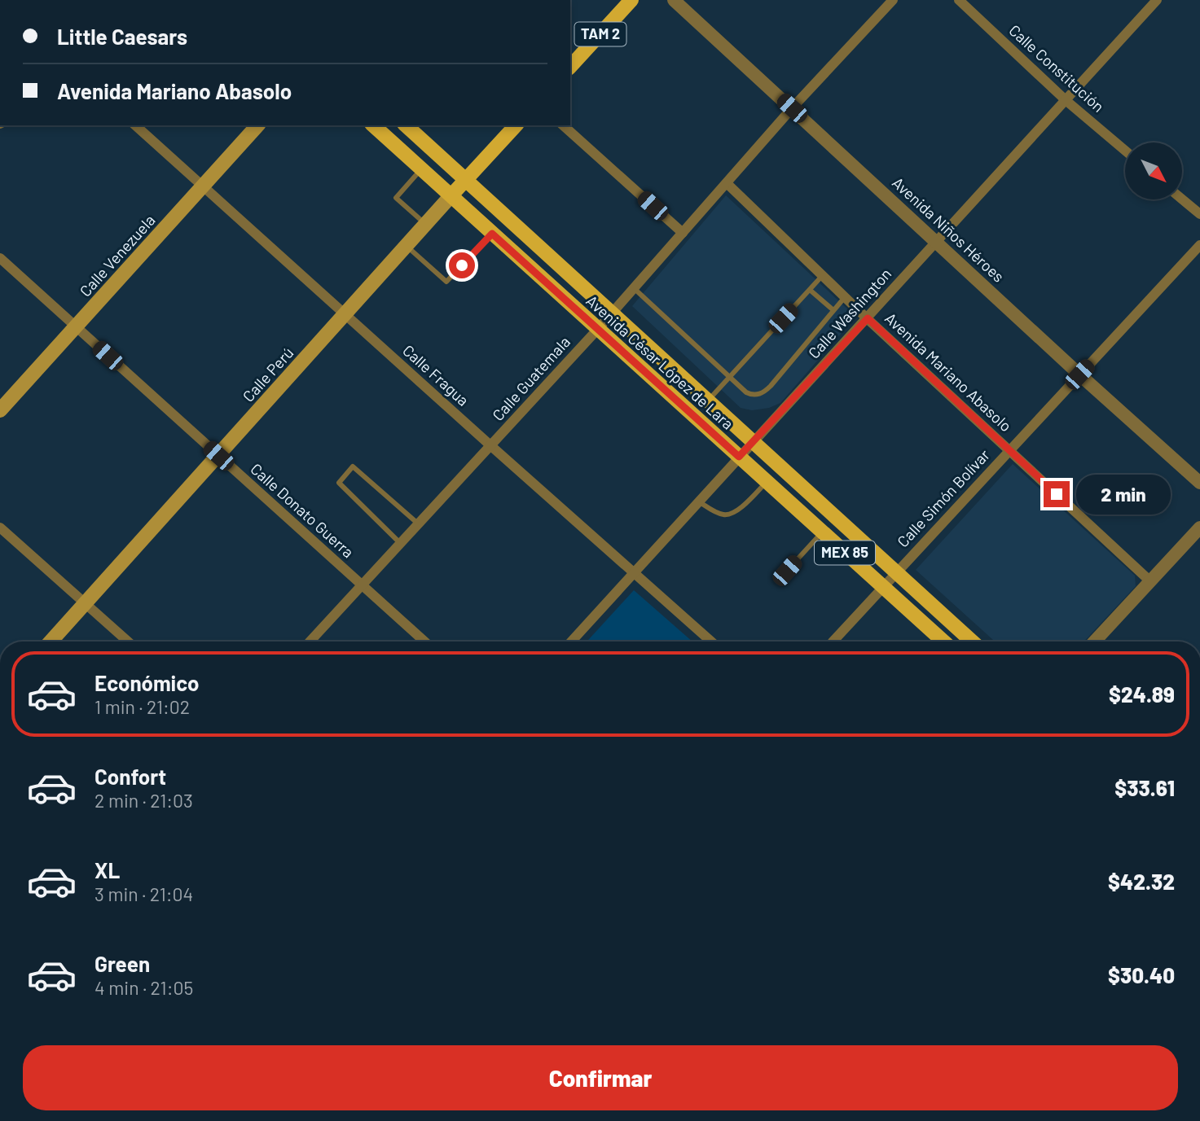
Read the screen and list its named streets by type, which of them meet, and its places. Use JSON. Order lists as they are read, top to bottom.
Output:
{
  "streets": {
    "main road": [
      "TAM 2",
      "Calle Venezuela",
      "Avenida César López de Lara",
      "Calle Perú",
      "MEX 85"
    ],
    "street": [
      "Calle Constitución",
      "Avenida Niños Héroes",
      "Calle Washington",
      "Avenida Mariano Abasolo",
      "Calle Fragua",
      "Calle Guatemala",
      "Calle Simón Bolívar",
      "Calle Donato Guerra"
    ]
  },
  "crossings": [
    ["Calle Constitución", "Calle Washington"],
    ["Avenida Niños Héroes", "Calle Washington"],
    ["Avenida Niños Héroes", "Calle Guatemala"],
    ["Avenida Niños Héroes", "Calle Simón Bolívar"],
    ["Calle Venezuela", "Calle Fragua"],
    ["Calle Venezuela", "Calle Donato Guerra"],
    ["Calle Washington", "Avenida César López de Lara"],
    ["Calle Washington", "Avenida Mariano Abasolo"],
    ["Calle Washington", "Calle Fragua"],
    ["Avenida César López de Lara", "Calle Perú"],
    ["Avenida César López de Lara", "Calle Guatemala"],
    ["Avenida César López de Lara", "Calle Simón Bolívar"],
    ["Avenida Mariano Abasolo", "Calle Guatemala"],
    ["Avenida Mariano Abasolo", "Calle Simón Bolívar"],
    ["Calle Perú", "Calle Fragua"],
    ["Calle Perú", "Calle Donato Guerra"],
    ["Calle Fragua", "Calle Guatemala"],
    ["Calle Guatemala", "Calle Donato Guerra"]
  ],
  "north": "bottom right",
  "page": {
    "banner": ["Little Caesars", "Avenida Mariano Abasolo"],
    "bubble": "2 min",
    "list": [
      {
        "name": "Económico",
        "note": "1 min · 21:02",
        "value": "$24.89"
      },
      {
        "name": "Confort",
        "note": "2 min · 21:03",
        "value": "$33.61"
      },
      {
        "name": "XL",
        "note": "3 min · 21:04",
        "value": "$42.32"
      },
      {
        "name": "Green",
        "note": "4 min · 21:05",
        "value": "$30.40"
      }
    ],
    "buttons": "Confirmar"
  }
}
